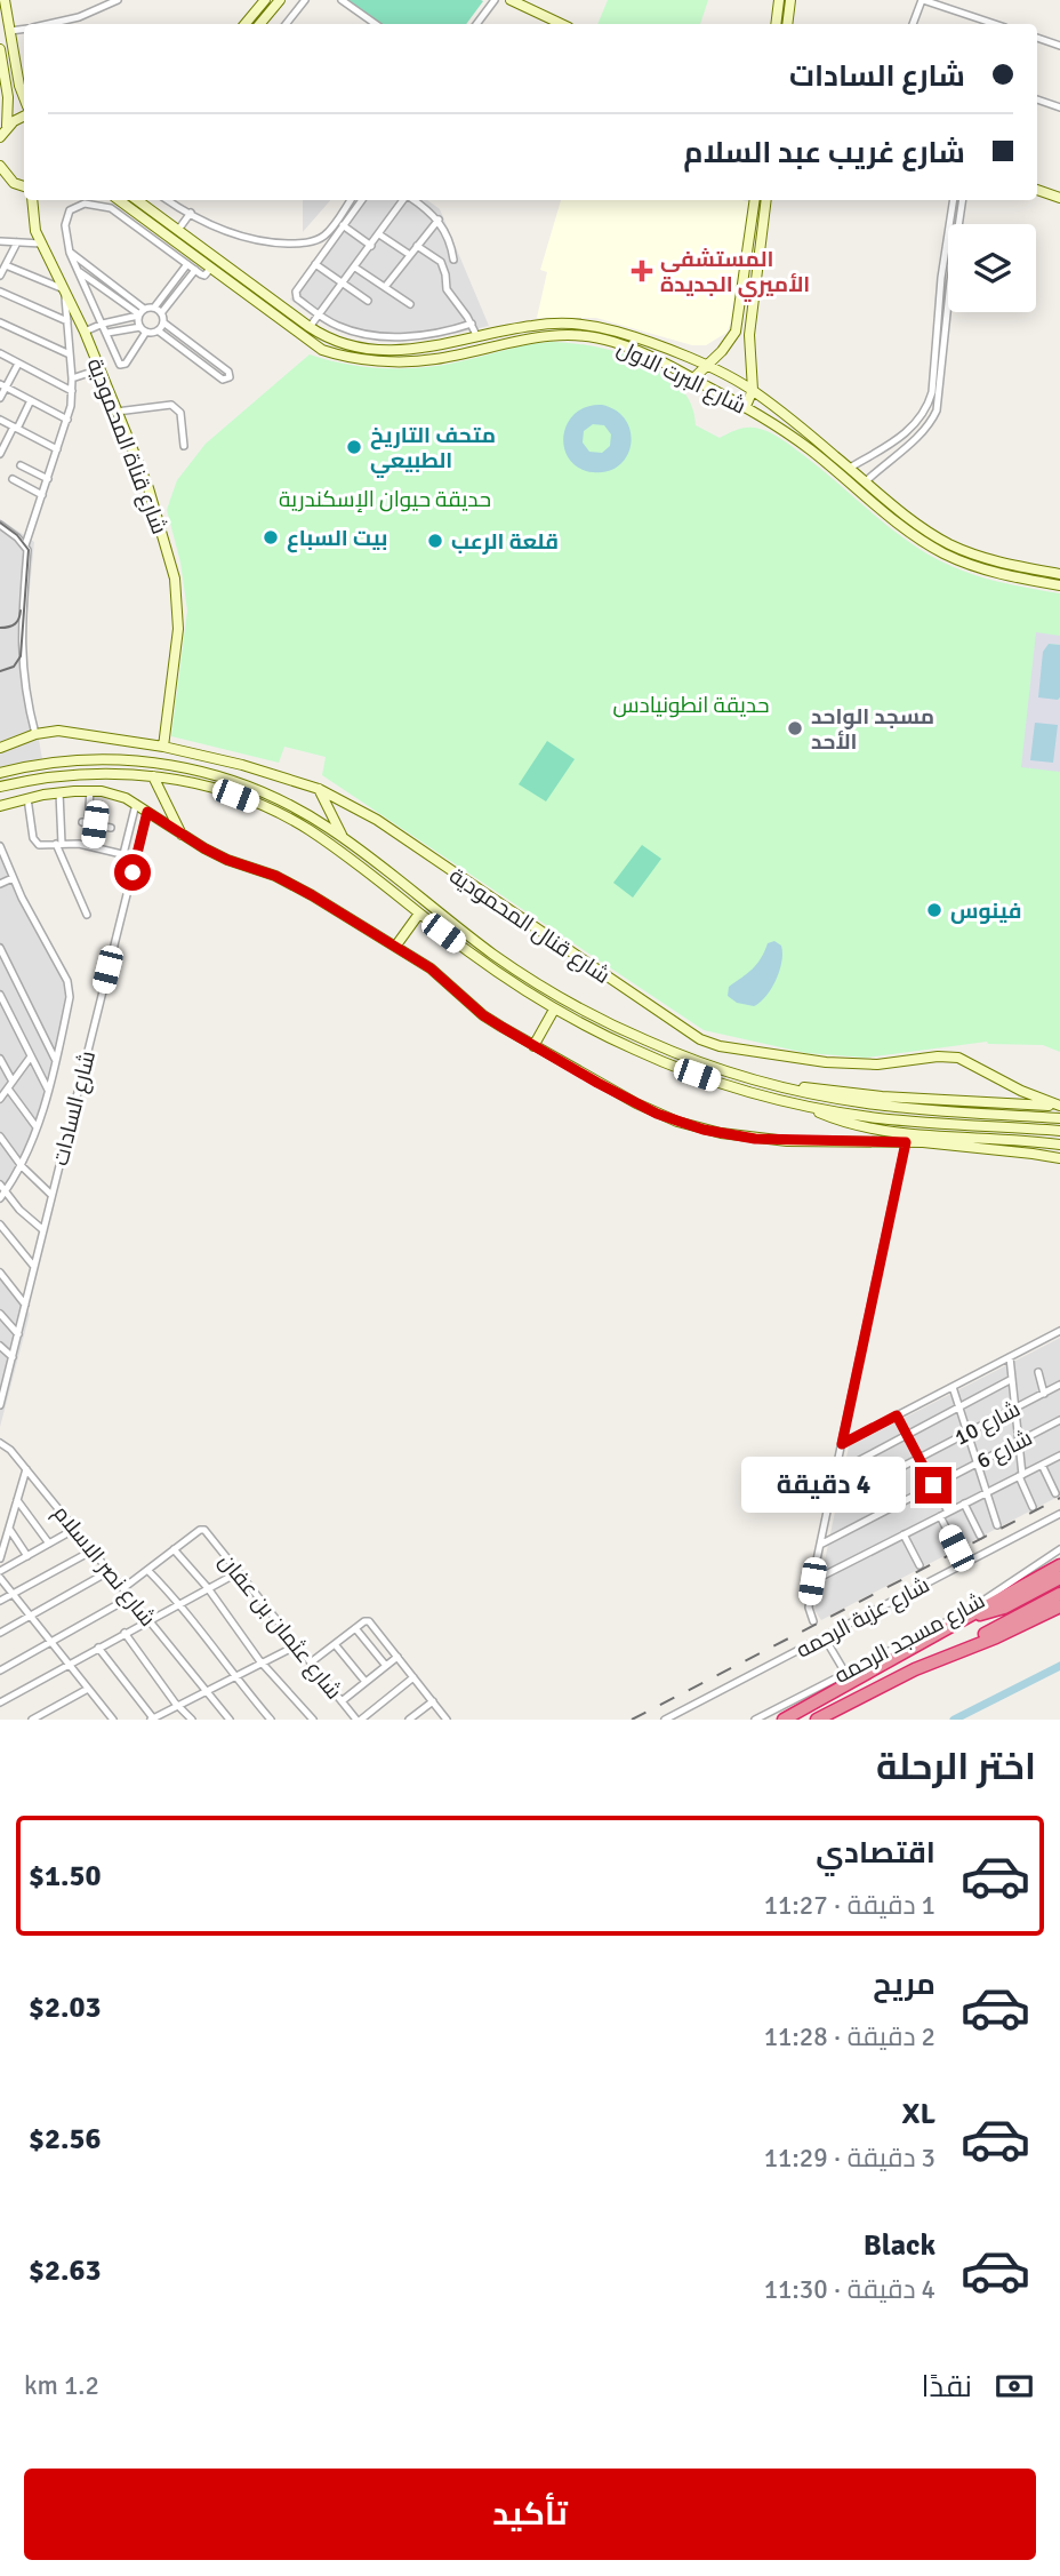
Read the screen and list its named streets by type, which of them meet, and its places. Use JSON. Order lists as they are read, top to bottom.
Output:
{
  "streets": {
    "main road": ["شارع البرت الاول", "شارع قناة المحمودية", "شارع قنال المحمودية"],
    "street": [
      "شارع السادات",
      "شارع 10",
      "شارع 6",
      "شارع نصر الاسلام",
      "شارع عزبة الرحمه",
      "شارع عثمان بن عفان",
      "شارع مسجد الرحمه"
    ]
  },
  "crossings": [
    ["شارع قناة المحمودية", "شارع قنال المحمودية"]
  ],
  "parks": ["حديقة حيوان الإسكندرية", "حديقة انطونيادس"],
  "places": {
    "health": ["المستشفى الأميري الجديدة"],
    "other": [
      "متحف التاريخ الطبيعي",
      "بيت السباع",
      "قلعة الرعب",
      "مسجد الواحد الأحد",
      "فينوس"
    ]
  },
  "page": {
    "banner": ["شارع السادات", "شارع غريب عبد السلام"],
    "bubble": "4 دقيقة",
    "heading": "اختر الرحلة",
    "list": [
      {
        "name": "اقتصادي",
        "note": "1 دقيقة · 11:27",
        "value": "$1.50"
      },
      {
        "name": "مريح",
        "note": "2 دقيقة · 11:28",
        "value": "$2.03"
      },
      {
        "name": "XL",
        "note": "3 دقيقة · 11:29",
        "value": "$2.56"
      },
      {
        "name": "Black",
        "note": "4 دقيقة · 11:30",
        "value": "$2.63"
      }
    ],
    "pay": ["نقدًا", "1.2 km"],
    "buttons": "تأكيد"
  }
}
